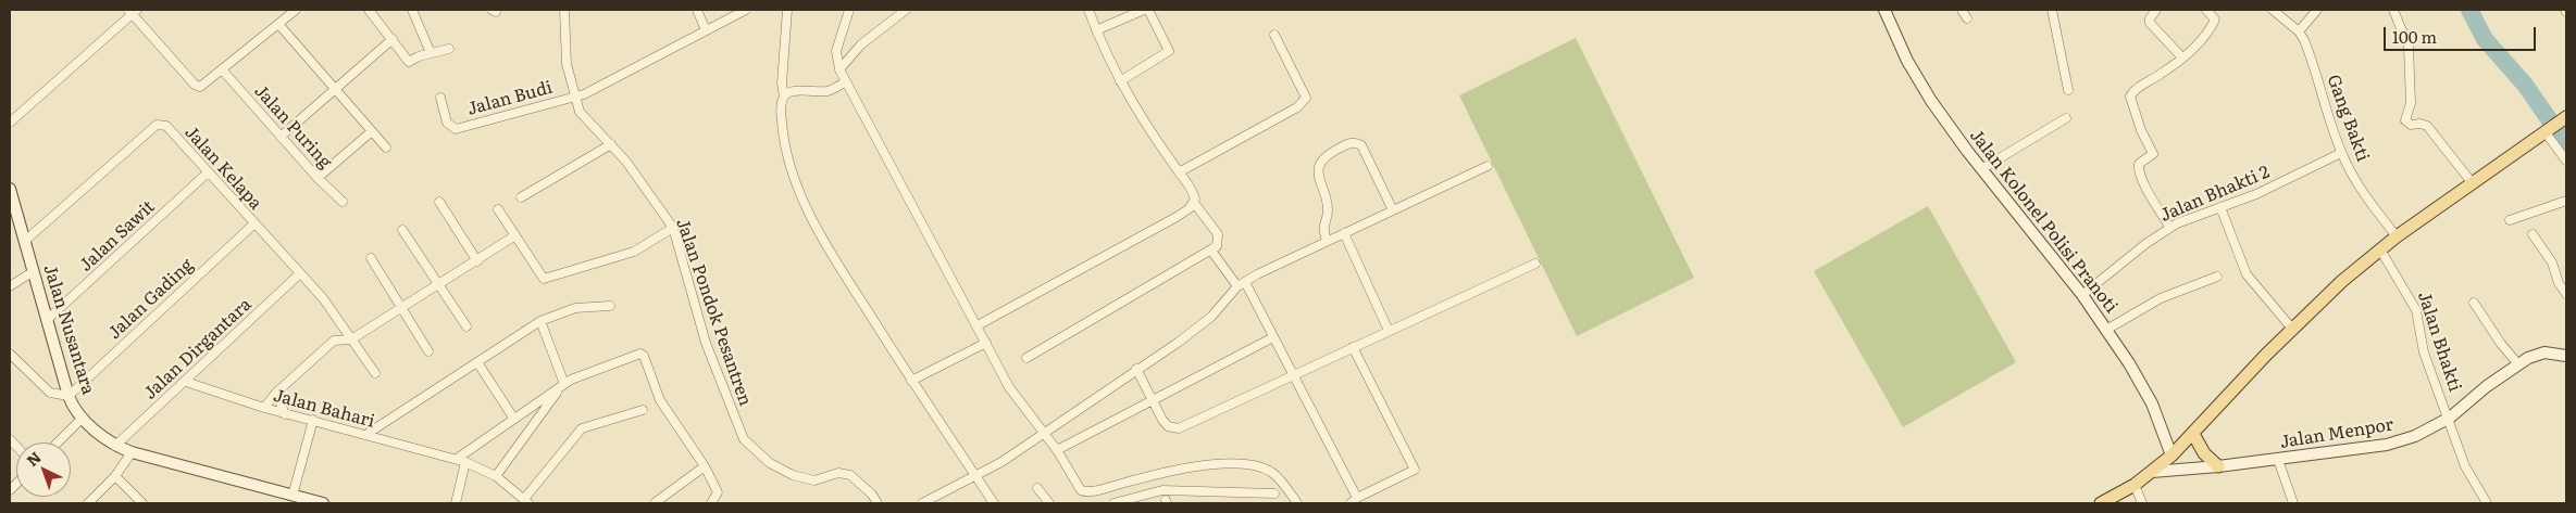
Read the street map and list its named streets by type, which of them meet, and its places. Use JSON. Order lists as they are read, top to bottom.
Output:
{
  "streets": {
    "street": [
      "Jalan Budi",
      "Gang Bakti",
      "Jalan Puring",
      "Jalan Kelapa",
      "Jalan Bhakti 2",
      "Jalan Kolonel Polisi Pranoti",
      "Jalan Sawit",
      "Jalan Gading",
      "Jalan Pondok Pesantren",
      "Jalan Nusantara",
      "Jalan Bhakti",
      "Jalan Dirgantara",
      "Jalan Bahari",
      "Jalan Menpor"
    ]
  },
  "crossings": [
    ["Jalan Budi", "Jalan Pondok Pesantren"],
    ["Gang Bakti", "Jalan Bhakti 2"],
    ["Jalan Kelapa", "Jalan Sawit"],
    ["Jalan Kelapa", "Jalan Gading"],
    ["Jalan Kelapa", "Jalan Nusantara"],
    ["Jalan Kelapa", "Jalan Dirgantara"],
    ["Jalan Bhakti 2", "Jalan Kolonel Polisi Pranoti"],
    ["Jalan Sawit", "Jalan Nusantara"],
    ["Jalan Gading", "Jalan Nusantara"],
    ["Jalan Nusantara", "Jalan Dirgantara"],
    ["Jalan Bhakti", "Jalan Menpor"],
    ["Jalan Dirgantara", "Jalan Bahari"]
  ],
  "scale_bar": "100 m",
  "north": "top left"
}
